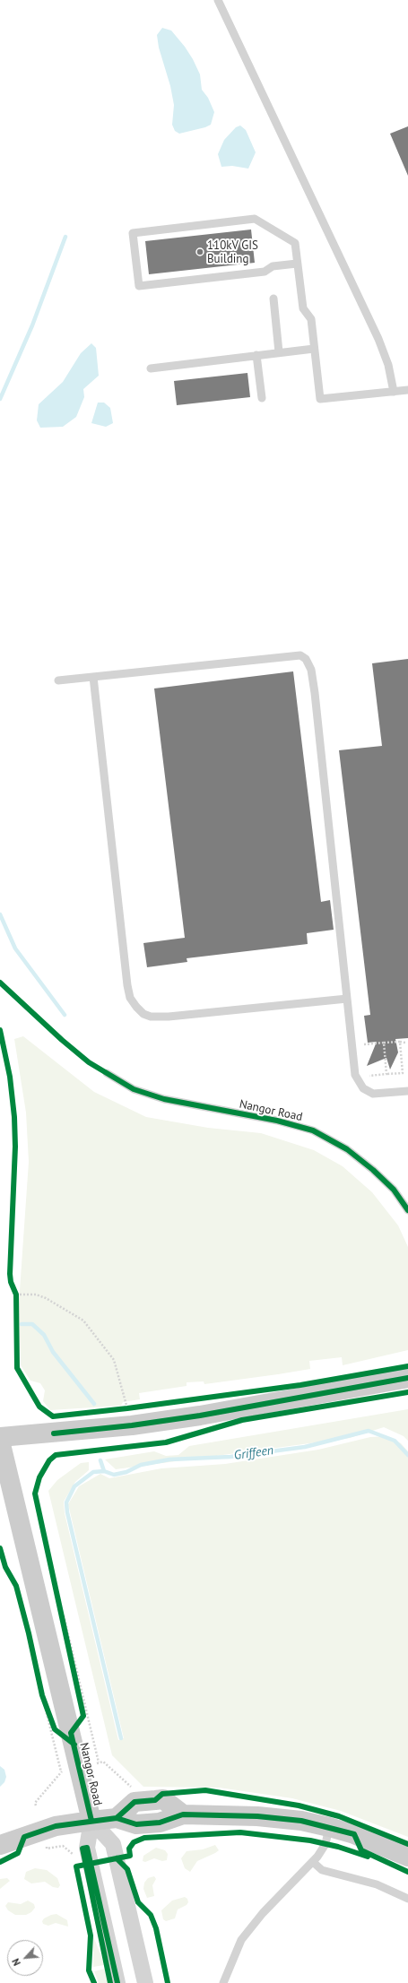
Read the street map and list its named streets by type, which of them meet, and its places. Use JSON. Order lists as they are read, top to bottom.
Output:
{
  "streets": {
    "main road": ["Nangor Road"]
  },
  "water": ["Griffeen"],
  "places": ["110kV GIS Building"],
  "north": "bottom left"
}
